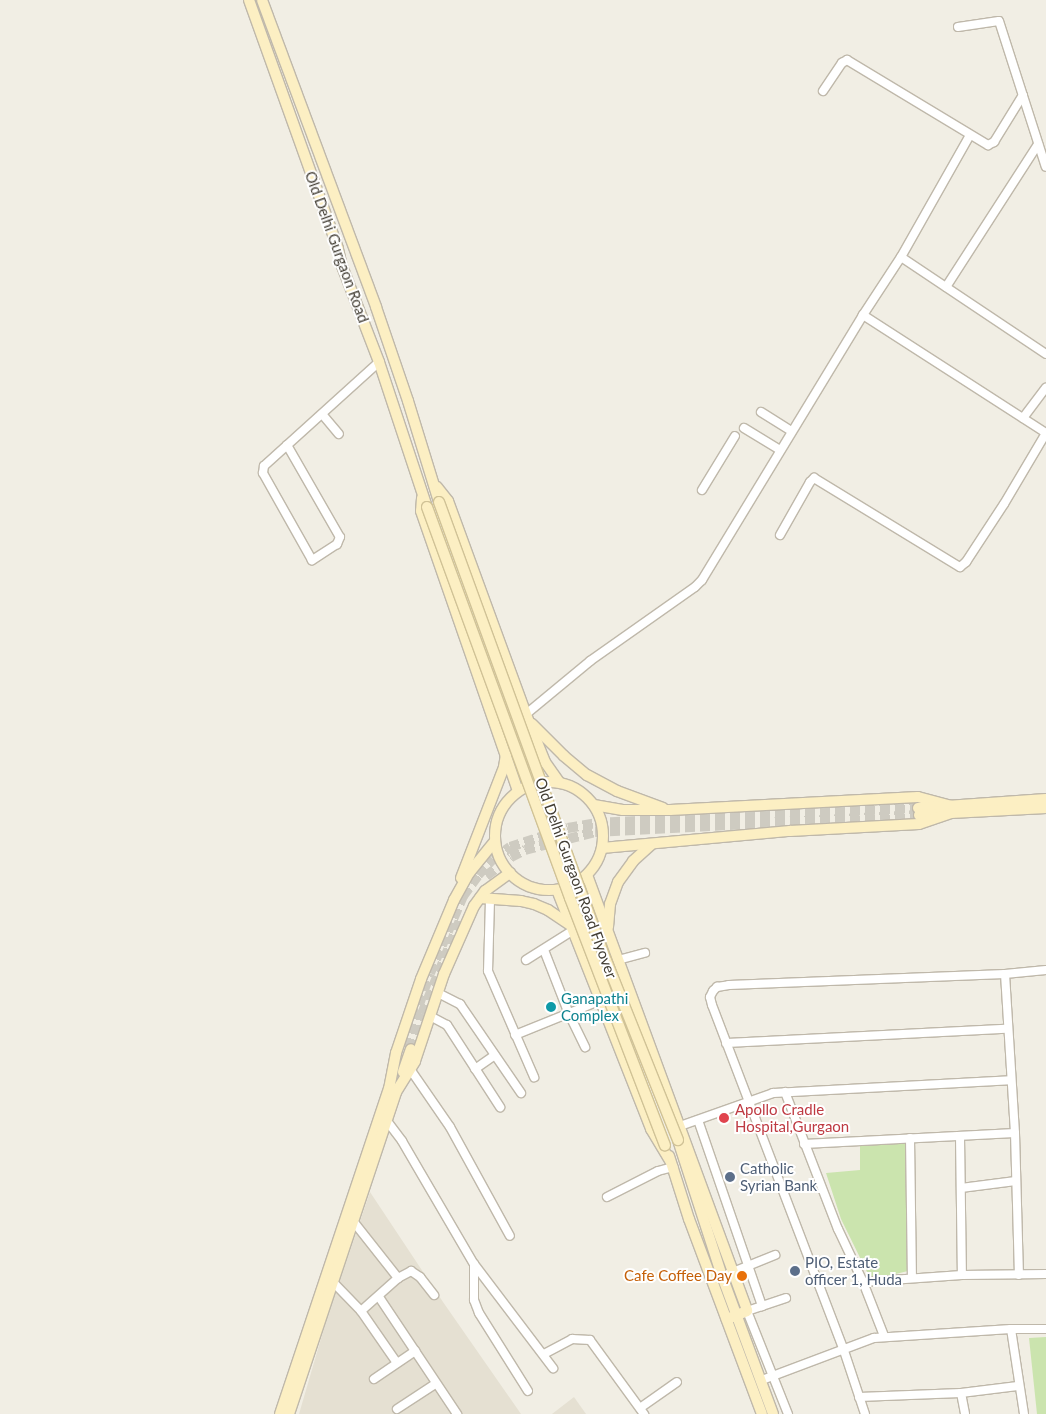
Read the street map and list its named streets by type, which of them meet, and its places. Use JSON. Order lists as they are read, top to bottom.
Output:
{
  "streets": {
    "main road": ["Old Delhi Gurgaon Road", "Old Delhi Gurgaon Road Flyover"]
  },
  "crossings": [
    ["Old Delhi Gurgaon Road", "Old Delhi Gurgaon Road Flyover"]
  ],
  "places": [
    "Ganapathi Complex",
    "Apollo Cradle Hospital,Gurgaon",
    "Catholic Syrian Bank",
    "PIO, Estate officer 1, Huda",
    "Cafe Coffee Day"
  ]
}
